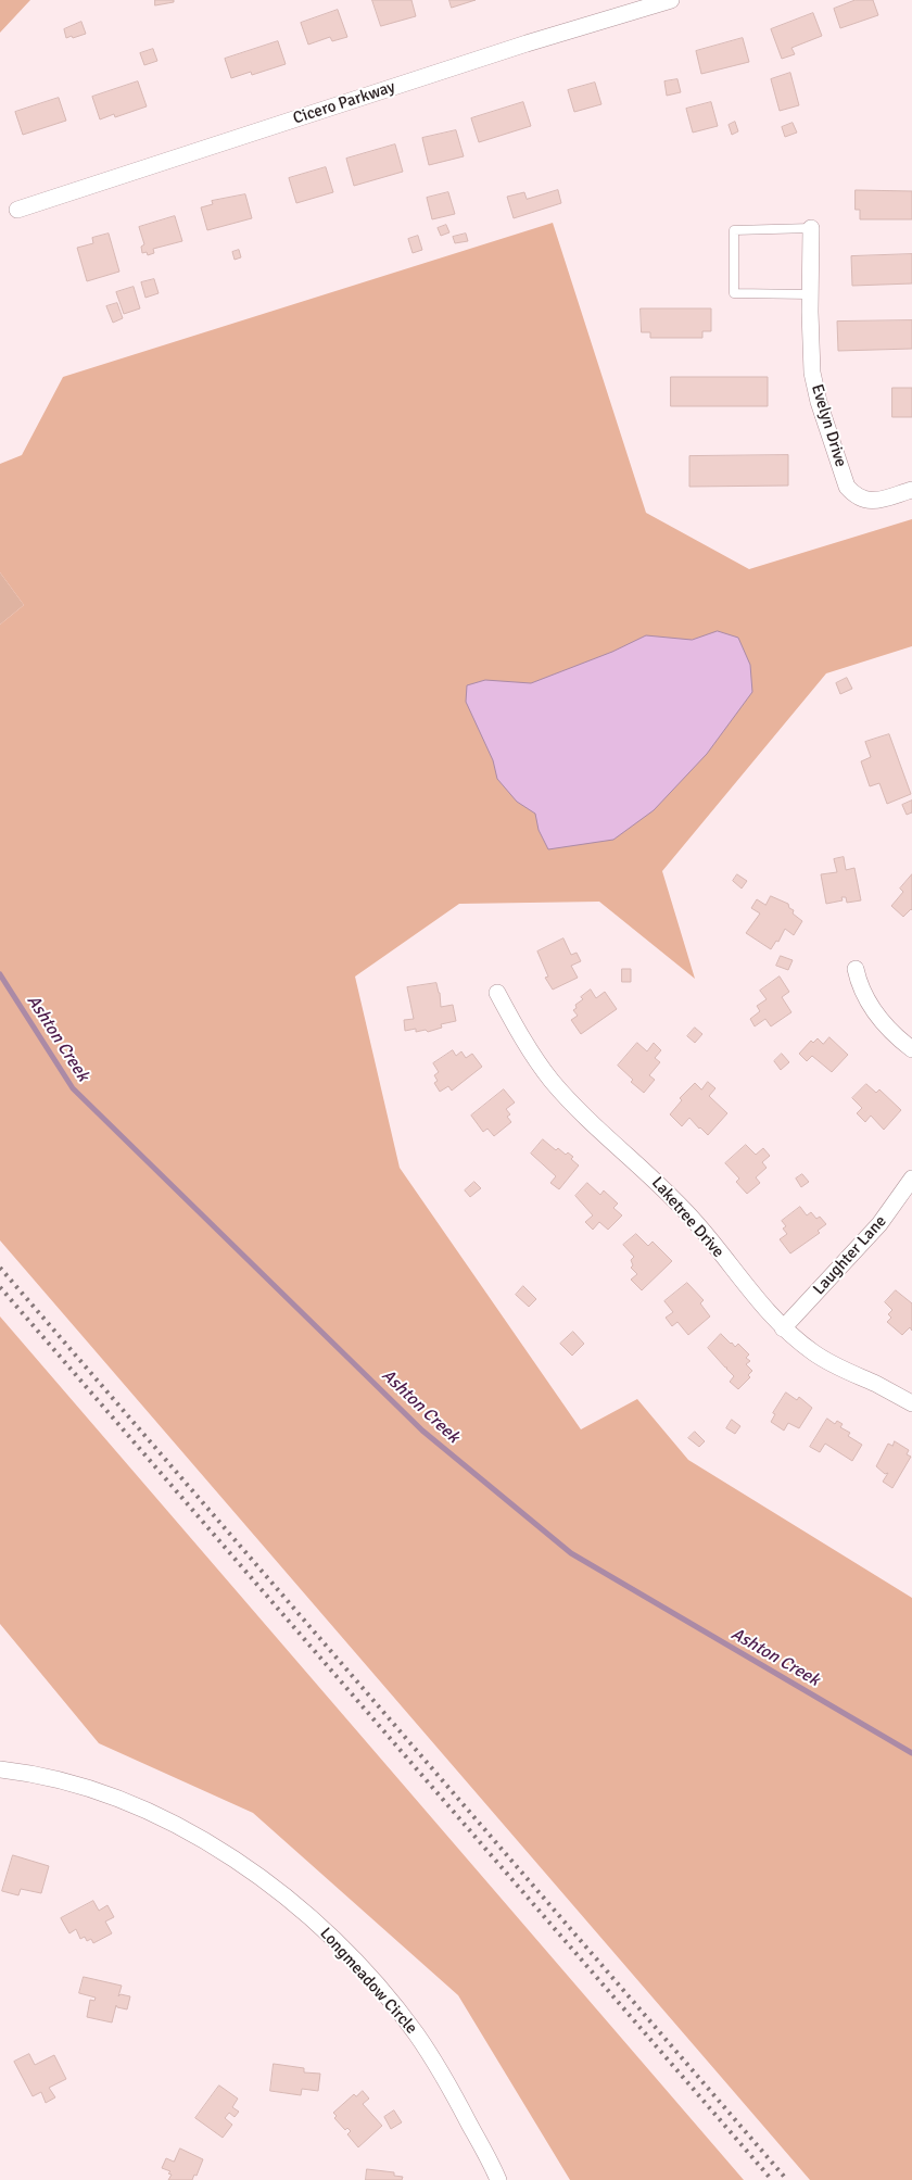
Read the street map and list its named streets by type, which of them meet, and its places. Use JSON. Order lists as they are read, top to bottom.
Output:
{
  "streets": {
    "street": [
      "Cicero Parkway",
      "Evelyn Drive",
      "Laketree Drive",
      "Laughter Lane",
      "Longmeadow Circle"
    ]
  },
  "crossings": [
    ["Laketree Drive", "Laughter Lane"]
  ],
  "water": ["Ashton Creek"]
}
